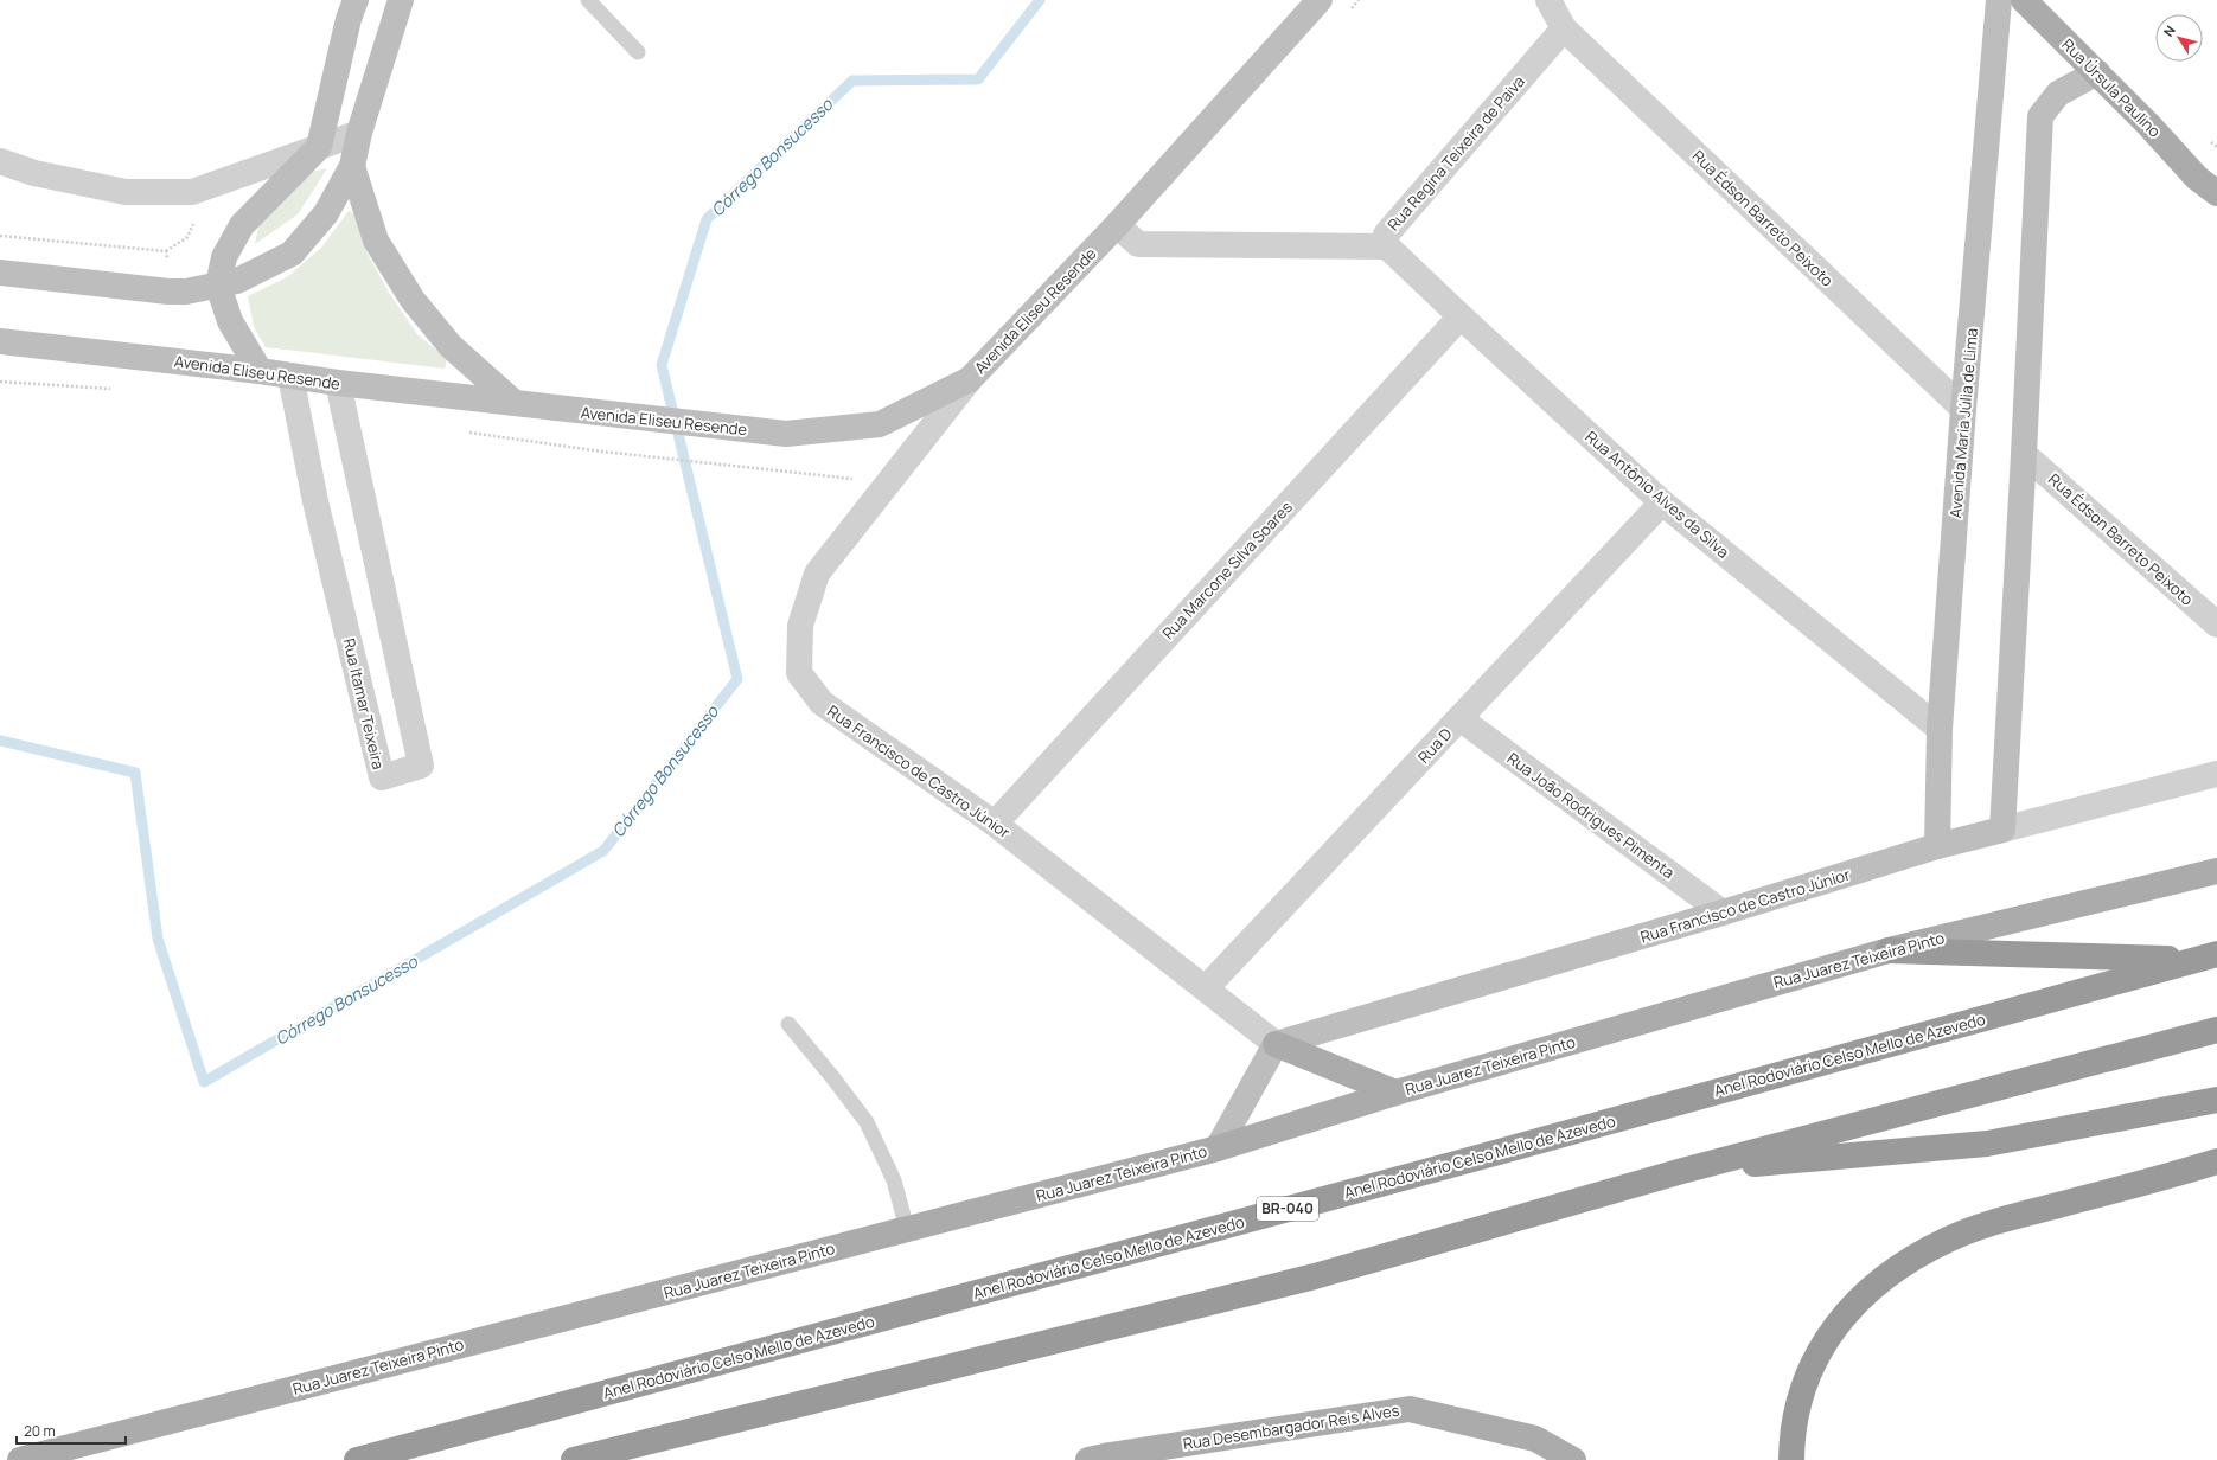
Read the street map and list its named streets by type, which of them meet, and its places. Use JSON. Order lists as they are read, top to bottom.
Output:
{
  "streets": {
    "highway": ["Anel Rodoviário Celso Mello de Azevedo", "BR-040"],
    "main road": [
      "Rua Úrsula Paulino",
      "Avenida Eliseu Resende",
      "Avenida Maria Júlia de Lima",
      "Rua Francisco de Castro Júnior",
      "Rua Juarez Teixeira Pinto",
      "Rua Desembargador Reis Alves"
    ],
    "street": [
      "Rua Regina Teixeira de Paiva",
      "Rua Édson Barreto Peixoto",
      "Rua Antônio Alves da Silva",
      "Rua Marcone Silva Soares",
      "Rua Itamar Teixeira",
      "Rua D",
      "Rua João Rodrigues Pimenta"
    ]
  },
  "crossings": [
    ["Rua Regina Teixeira de Paiva", "Rua Édson Barreto Peixoto"],
    ["Rua Regina Teixeira de Paiva", "Avenida Eliseu Resende"],
    ["Rua Regina Teixeira de Paiva", "Rua Antônio Alves da Silva"],
    ["Rua Édson Barreto Peixoto", "Avenida Maria Júlia de Lima"],
    ["Avenida Eliseu Resende", "Rua Itamar Teixeira"],
    ["Avenida Eliseu Resende", "Rua Francisco de Castro Júnior"],
    ["Avenida Maria Júlia de Lima", "Rua Antônio Alves da Silva"],
    ["Avenida Maria Júlia de Lima", "Rua Francisco de Castro Júnior"],
    ["Rua Antônio Alves da Silva", "Rua Marcone Silva Soares"],
    ["Rua Antônio Alves da Silva", "Rua D"],
    ["Rua Marcone Silva Soares", "Rua Francisco de Castro Júnior"],
    ["Rua D", "Rua Francisco de Castro Júnior"],
    ["Rua D", "Rua João Rodrigues Pimenta"],
    ["Rua Francisco de Castro Júnior", "Rua João Rodrigues Pimenta"]
  ],
  "water": ["Córrego Bonsucesso"],
  "scale_bar": "20 m",
  "north": "top left"
}
